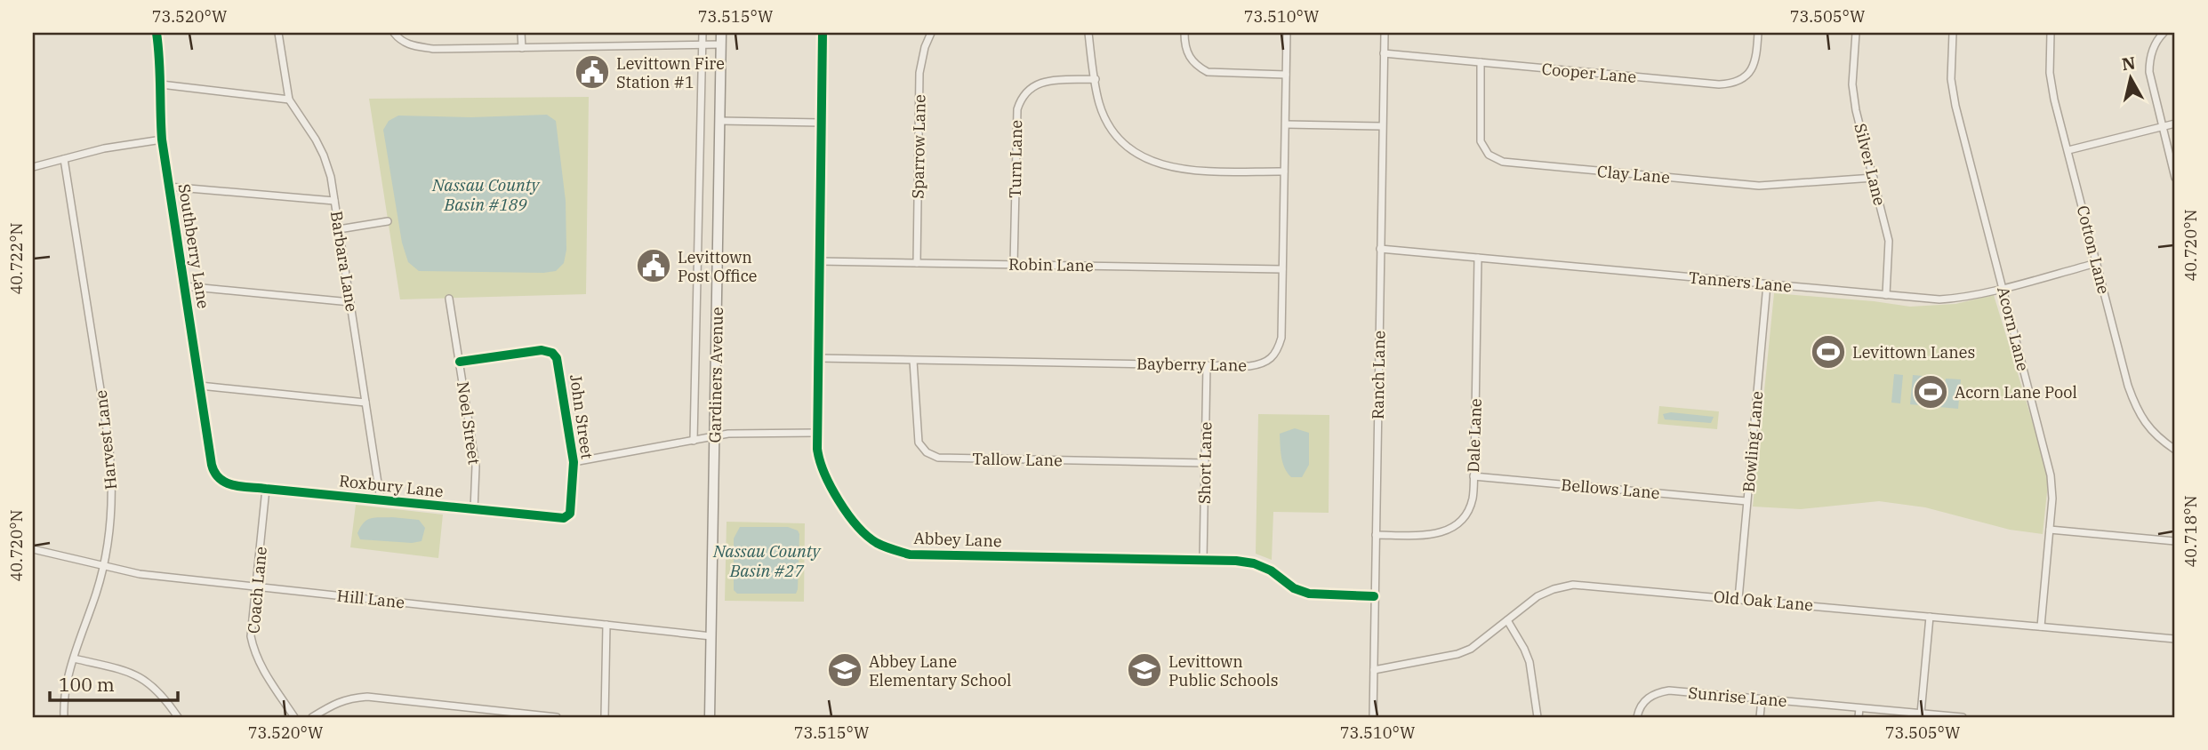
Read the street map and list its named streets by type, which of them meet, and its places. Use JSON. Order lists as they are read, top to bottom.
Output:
{
  "streets": {
    "main road": ["Gardiners Avenue"],
    "street": [
      "Cooper Lane",
      "Sparrow Lane",
      "Turn Lane",
      "Silver Lane",
      "Clay Lane",
      "Southberry Lane",
      "Cotton Lane",
      "Barbara Lane",
      "Robin Lane",
      "Tanners Lane",
      "Acorn Lane",
      "Bayberry Lane",
      "Ranch Lane",
      "John Street",
      "Noel Street",
      "Dale Lane",
      "Harvest Lane",
      "Bowling Lane",
      "Tallow Lane",
      "Short Lane",
      "Roxbury Lane",
      "Bellows Lane",
      "Abbey Lane",
      "Coach Lane",
      "Hill Lane",
      "Old Oak Lane",
      "Sunrise Lane"
    ]
  },
  "crossings": [
    ["Cooper Lane", "Clay Lane"],
    ["Cooper Lane", "Ranch Lane"],
    ["Sparrow Lane", "Robin Lane"],
    ["Turn Lane", "Robin Lane"],
    ["Silver Lane", "Clay Lane"],
    ["Silver Lane", "Tanners Lane"],
    ["Southberry Lane", "Roxbury Lane"],
    ["Cotton Lane", "Tanners Lane"],
    ["Barbara Lane", "Roxbury Lane"],
    ["Robin Lane", "Bayberry Lane"],
    ["Robin Lane", "Abbey Lane"],
    ["Tanners Lane", "Acorn Lane"],
    ["Tanners Lane", "Ranch Lane"],
    ["Tanners Lane", "Dale Lane"],
    ["Tanners Lane", "Bowling Lane"],
    ["Acorn Lane", "Old Oak Lane"],
    ["Bayberry Lane", "Tallow Lane"],
    ["Bayberry Lane", "Short Lane"],
    ["Bayberry Lane", "Abbey Lane"],
    ["Gardiners Avenue", "Hill Lane"],
    ["Ranch Lane", "Dale Lane"],
    ["Ranch Lane", "Abbey Lane"],
    ["Ranch Lane", "Old Oak Lane"],
    ["John Street", "Noel Street"],
    ["John Street", "Roxbury Lane"],
    ["Noel Street", "Roxbury Lane"],
    ["Dale Lane", "Bellows Lane"],
    ["Harvest Lane", "Hill Lane"],
    ["Bowling Lane", "Bellows Lane"],
    ["Bowling Lane", "Old Oak Lane"],
    ["Tallow Lane", "Short Lane"],
    ["Short Lane", "Abbey Lane"],
    ["Roxbury Lane", "Coach Lane"],
    ["Coach Lane", "Hill Lane"]
  ],
  "water": ["Nassau County Basin #189", "Nassau County Basin #27"],
  "places": {
    "public building": ["Levittown Fire Station #1", "Levittown Post Office"],
    "sports": ["Levittown Lanes", "Acorn Lane Pool"],
    "school or university": ["Abbey Lane Elementary School", "Levittown Public Schools"]
  },
  "scale_bar": "100 m",
  "north": "top",
  "coordinates": [
    "73.520°W",
    "73.515°W",
    "73.510°W",
    "73.505°W",
    "40.720°N",
    "40.722°N",
    "40.718°N"
  ]
}
